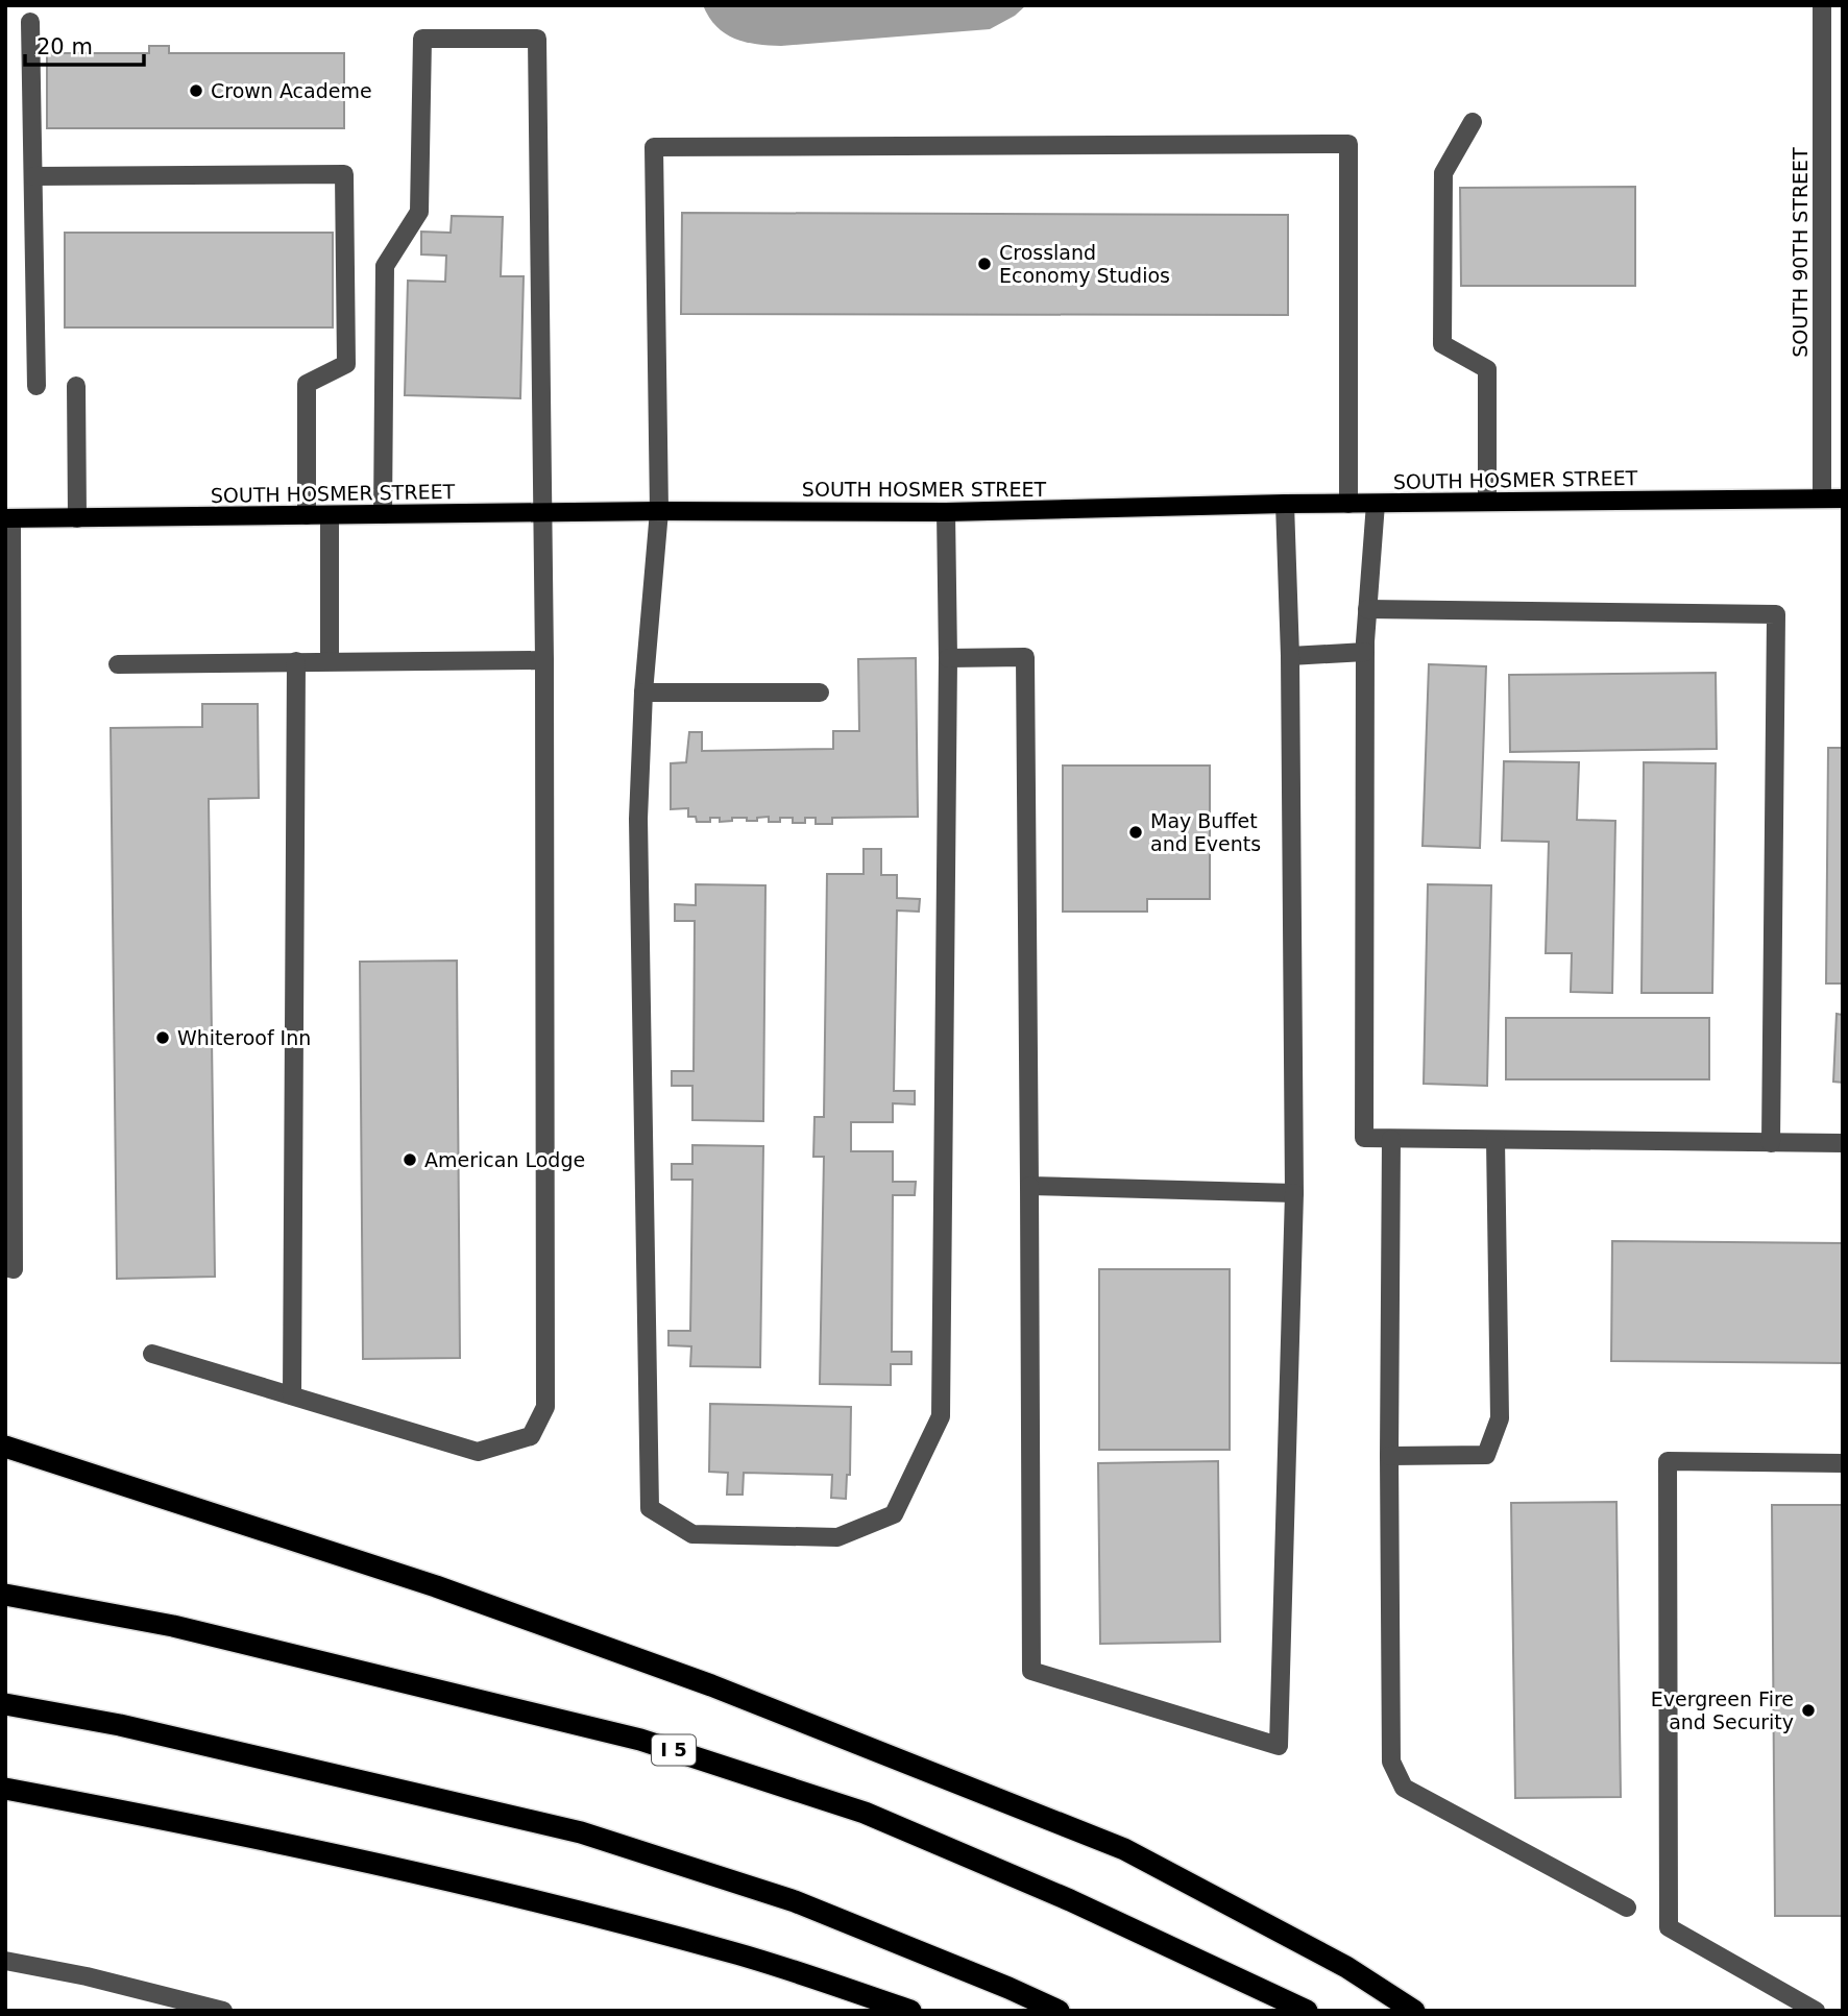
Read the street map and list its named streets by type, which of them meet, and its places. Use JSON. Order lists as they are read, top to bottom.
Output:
{
  "streets": {
    "highway": ["I 5"],
    "main road": ["SOUTH HOSMER STREET"],
    "street": ["SOUTH 90TH STREET"]
  },
  "crossings": [
    ["SOUTH 90TH STREET", "SOUTH HOSMER STREET"]
  ],
  "places": [
    "Crown Academe",
    "Crossland Economy Studios",
    "May Buffet and Events",
    "Whiteroof Inn",
    "American Lodge",
    "Evergreen Fire and Security"
  ],
  "scale_bar": "20 m"
}
